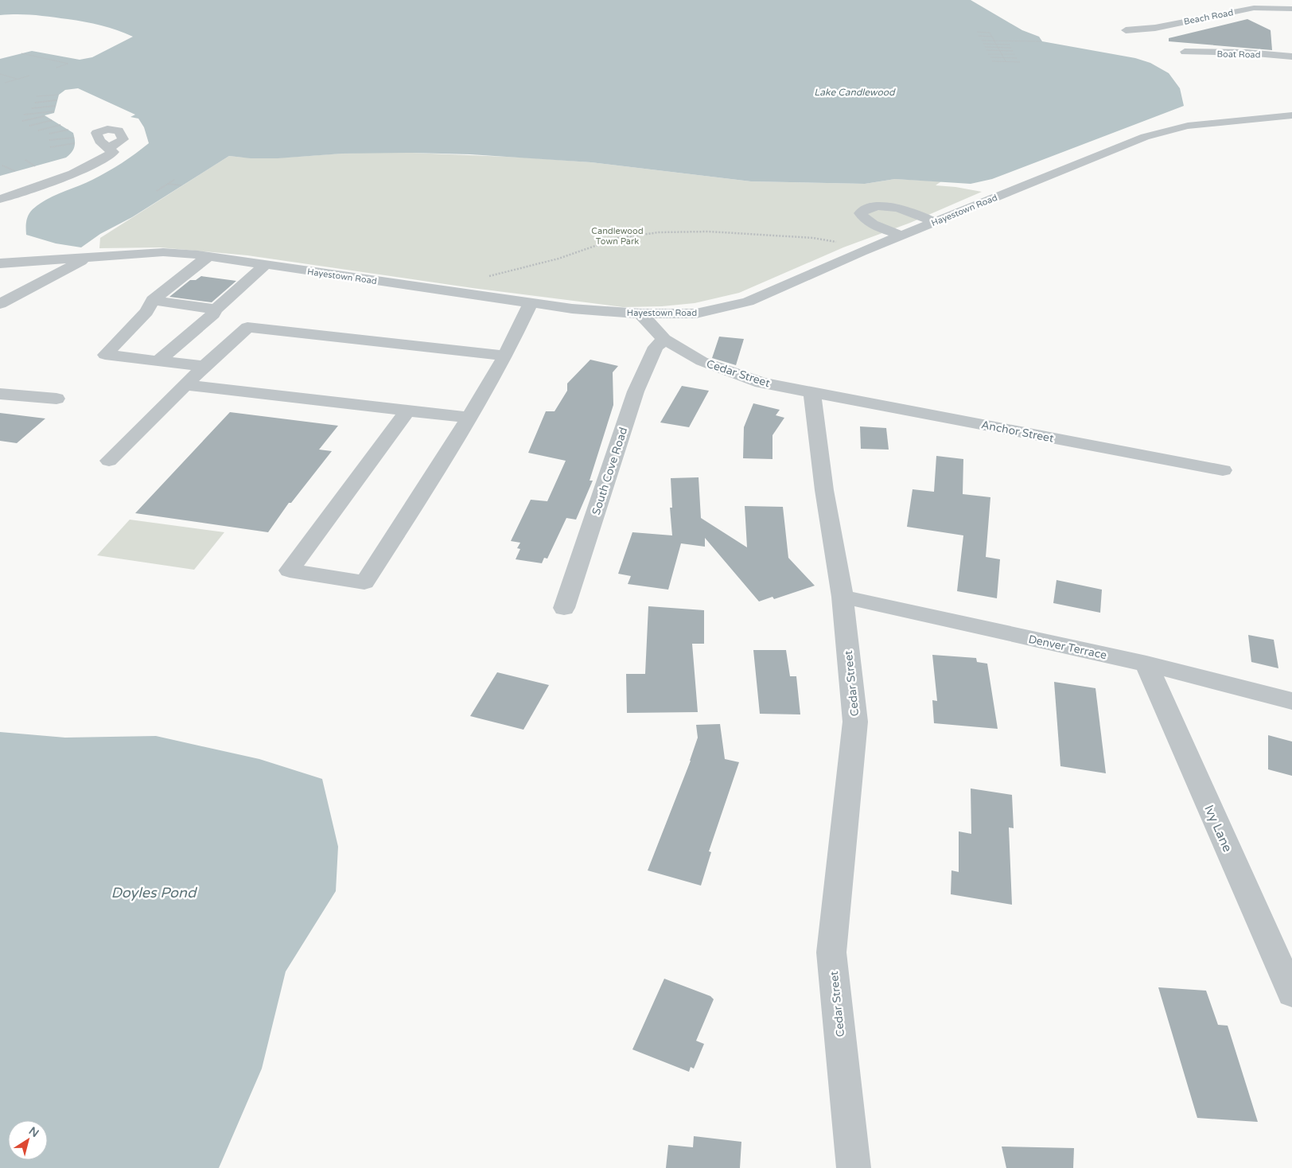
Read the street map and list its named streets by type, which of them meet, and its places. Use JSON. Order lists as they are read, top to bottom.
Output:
{
  "streets": {
    "street": [
      "Beach Road",
      "Boat Road",
      "Hayestown Road",
      "Cedar Street",
      "Anchor Street",
      "South Cove Road",
      "Denver Terrace",
      "Ivy Lane"
    ]
  },
  "crossings": [
    ["Hayestown Road", "Cedar Street"],
    ["Cedar Street", "Anchor Street"],
    ["Cedar Street", "South Cove Road"],
    ["Cedar Street", "Denver Terrace"],
    ["Denver Terrace", "Ivy Lane"]
  ],
  "water": ["Lake Candlewood", "Doyles Pond"],
  "parks": ["Candlewood Town Park"],
  "north": "top right"
}
